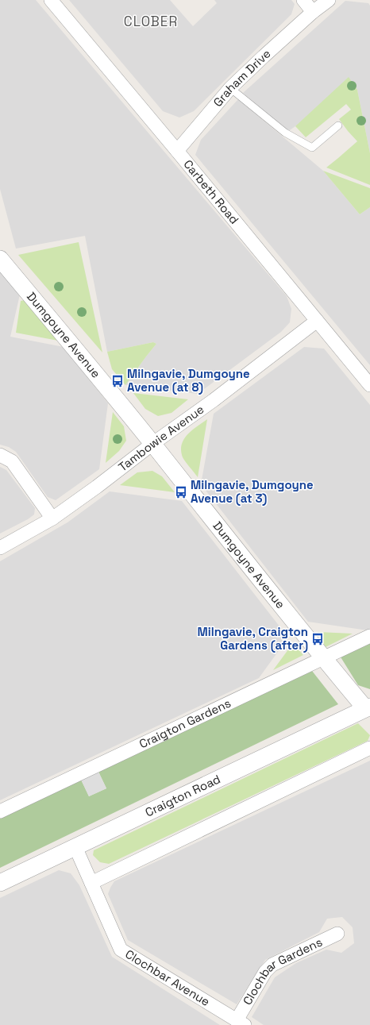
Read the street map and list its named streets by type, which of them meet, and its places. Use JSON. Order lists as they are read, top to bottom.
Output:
{
  "streets": {
    "street": [
      "Graham Drive",
      "Carbeth Road",
      "Dumgoyne Avenue",
      "Tambowie Avenue",
      "Craigton Gardens",
      "Craigton Road",
      "Clochbar Gardens",
      "Clochbar Avenue"
    ]
  },
  "crossings": [
    ["Graham Drive", "Carbeth Road"],
    ["Carbeth Road", "Tambowie Avenue"],
    ["Dumgoyne Avenue", "Tambowie Avenue"],
    ["Dumgoyne Avenue", "Craigton Gardens"],
    ["Dumgoyne Avenue", "Craigton Road"],
    ["Craigton Road", "Clochbar Avenue"],
    ["Clochbar Gardens", "Clochbar Avenue"]
  ],
  "districts": ["CLOBER"],
  "places": {
    "bus stop": ["Milngavie, Dumgoyne Avenue (at 8)", "Milngavie, Dumgoyne Avenue (at 3)", "Milngavie, Craigton Gardens (after)"]
  }
}
